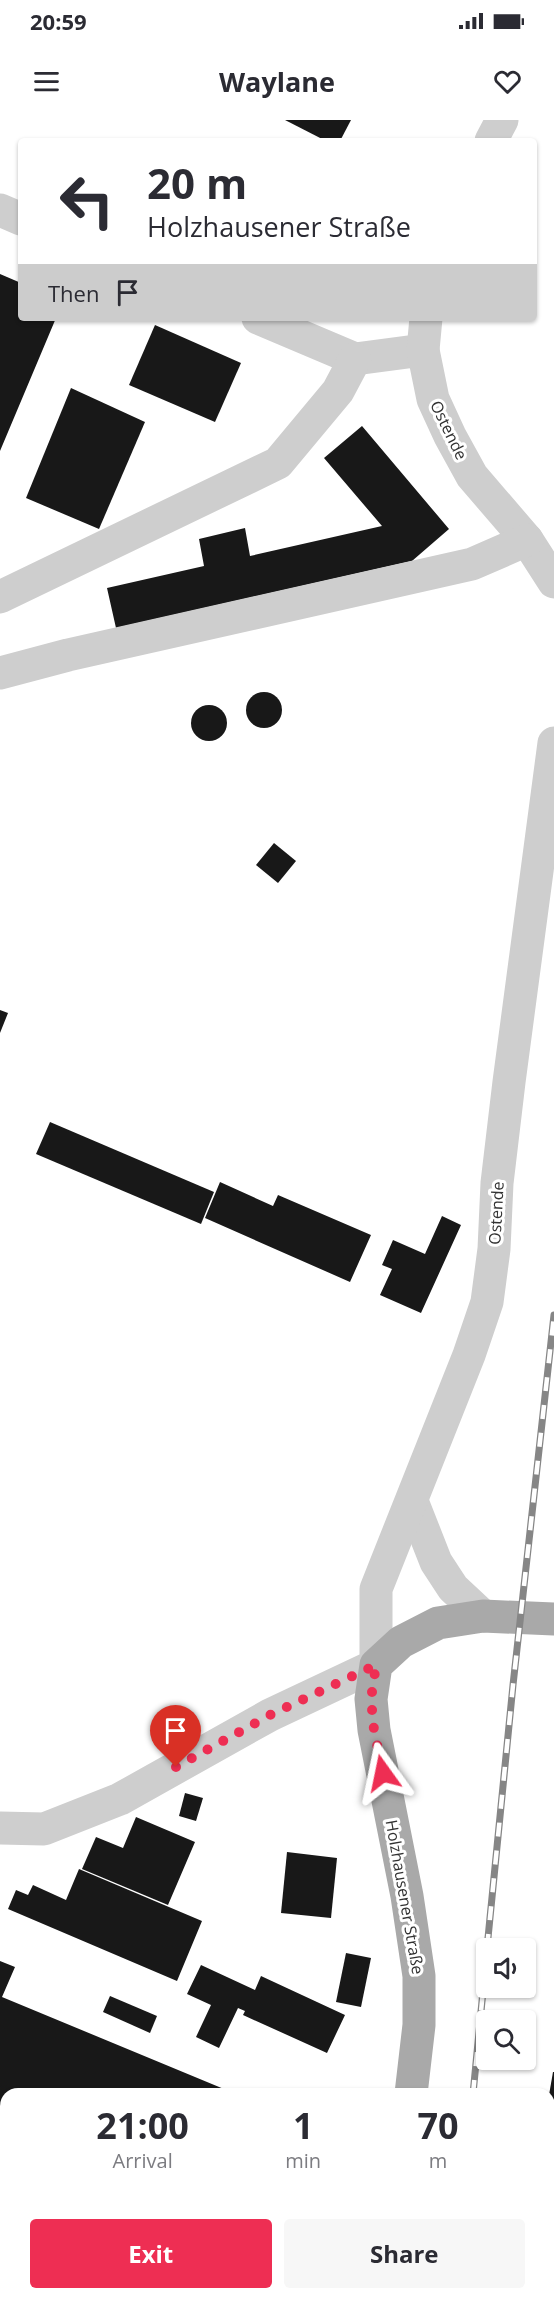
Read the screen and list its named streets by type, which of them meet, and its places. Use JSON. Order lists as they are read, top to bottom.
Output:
{
  "streets": {
    "main road": ["Holzhausener Straße"],
    "street": ["Ostende"]
  },
  "crossings": [
    ["Ostende", "Holzhausener Straße"]
  ],
  "page": {
    "status": "20:59",
    "header": "Waylane",
    "turn": ["20 m", "Holzhausener Straße"],
    "then": "Then",
    "eta": [
      "21:00",
      "Arrival",
      "1",
      "min",
      "70",
      "m"
    ],
    "buttons": ["Exit", "Share"]
  }
}
